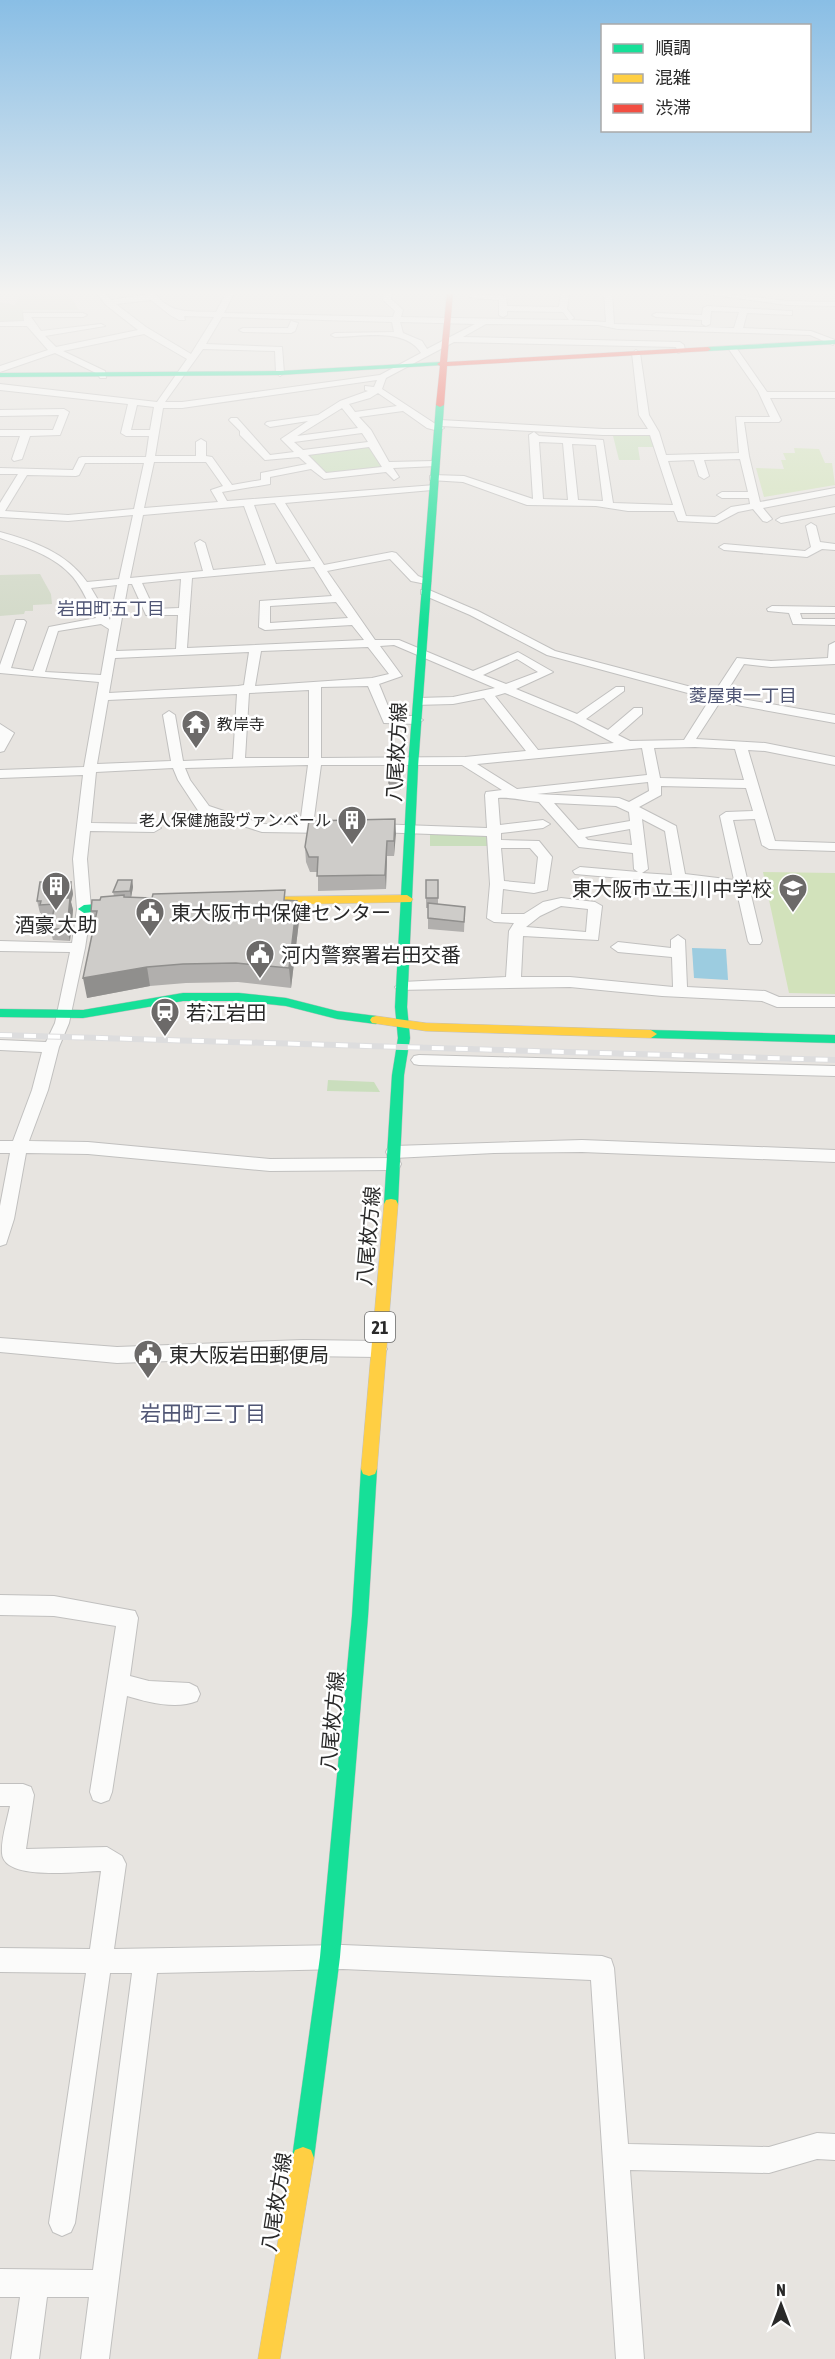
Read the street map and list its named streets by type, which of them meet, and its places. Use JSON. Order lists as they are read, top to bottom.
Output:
{
  "streets": {
    "main road": ["八尾枚方線", "21"]
  },
  "districts": ["岩田町五丁目", "菱屋東一丁目", "岩田町三丁目"],
  "places": {
    "temple": ["教岸寺"],
    "building": ["老人保健施設ヴァンベール", "酒豪 太助"],
    "school or university": ["東大阪市立玉川中学校"],
    "public building": ["東大阪市中保健センター", "河内警察署岩田交番", "東大阪岩田郵便局"],
    "station": ["若江岩田"]
  },
  "legend": ["順調", "混雑", "渋滞"],
  "north": "top"
}
